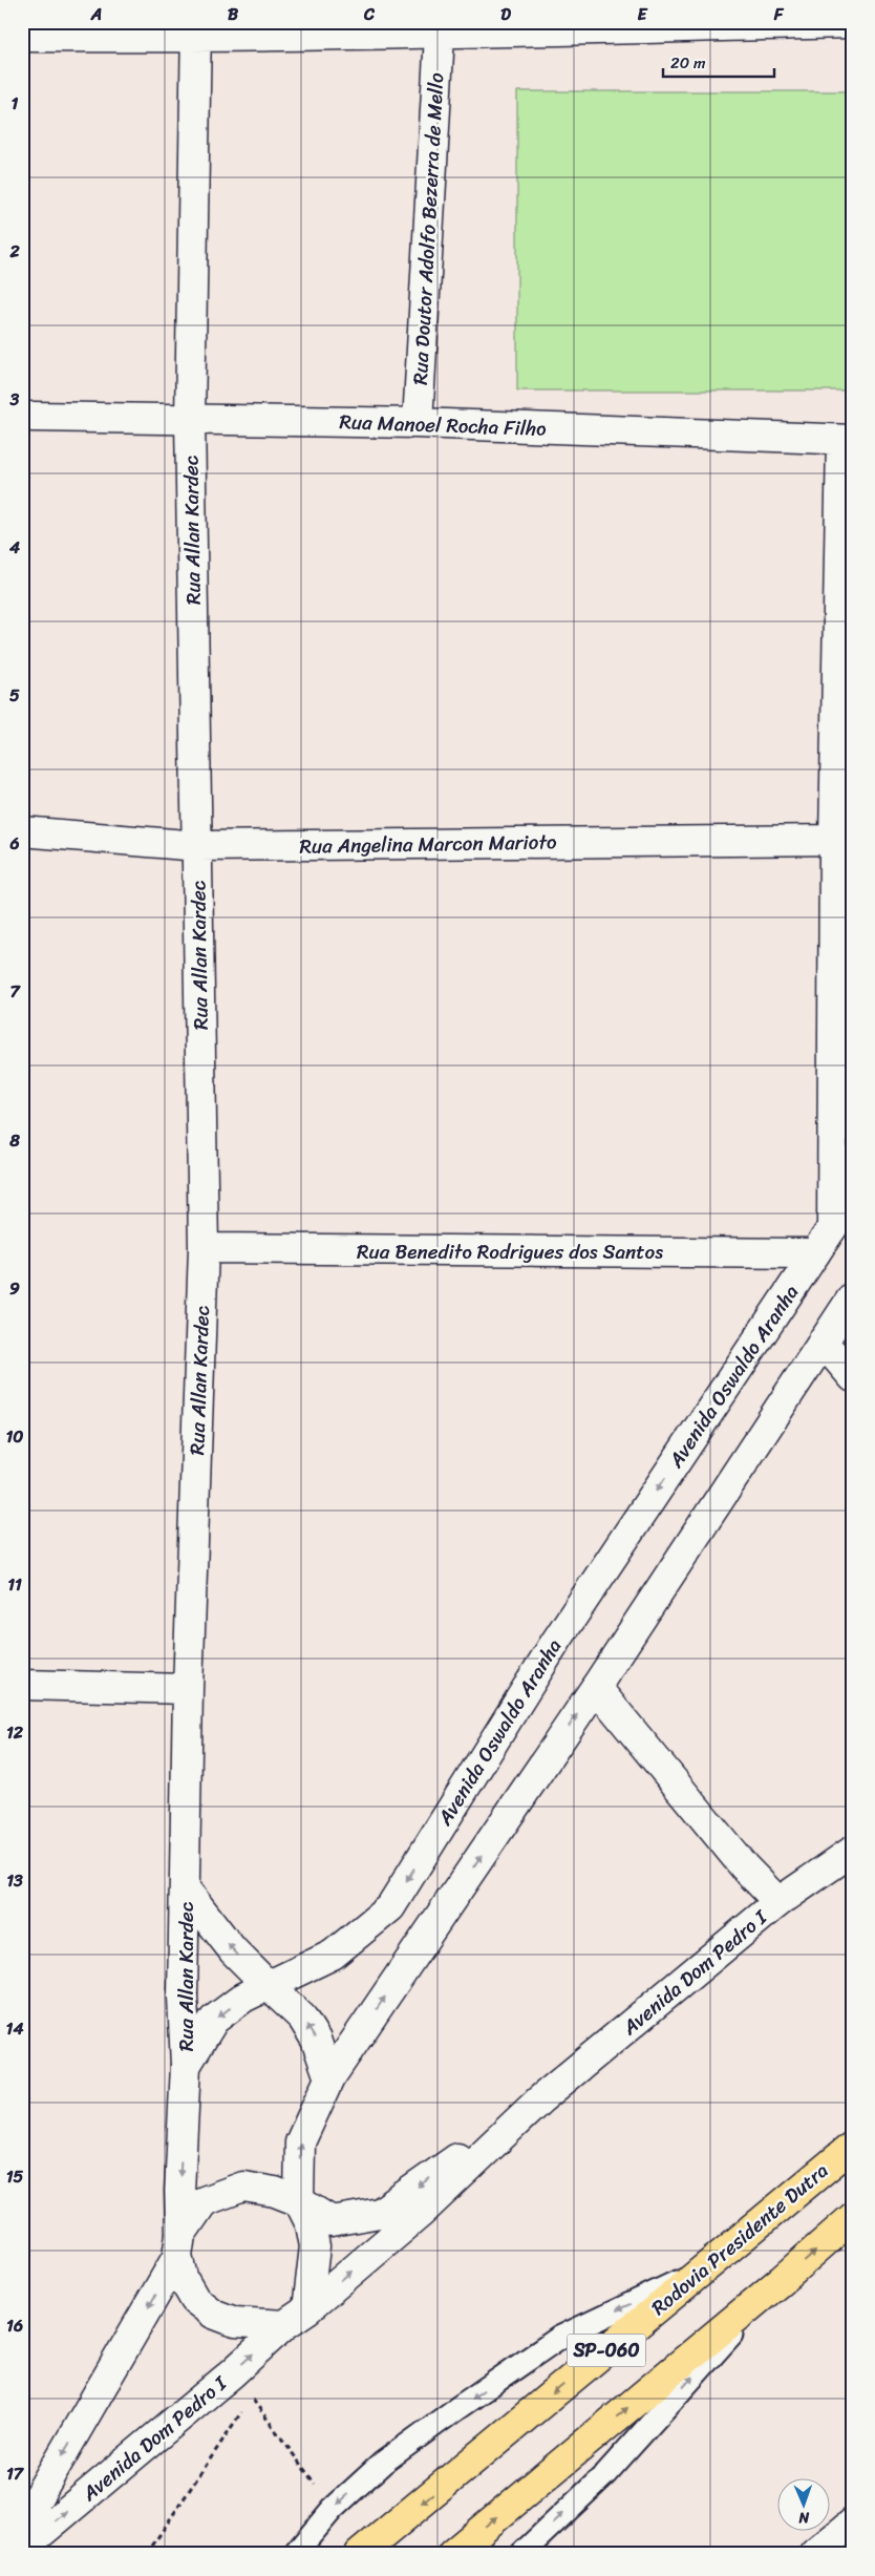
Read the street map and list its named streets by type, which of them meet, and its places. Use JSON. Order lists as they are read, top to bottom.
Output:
{
  "streets": {
    "highway": ["Rodovia Presidente Dutra", "SP-060"],
    "street": [
      "Rua Doutor Adolfo Bezerra de Mello",
      "Rua Manoel Rocha Filho",
      "Rua Allan Kardec",
      "Rua Angelina Marcon Marioto",
      "Rua Benedito Rodrigues dos Santos",
      "Avenida Oswaldo Aranha",
      "Avenida Dom Pedro I"
    ]
  },
  "crossings": [
    ["Rua Doutor Adolfo Bezerra de Mello", "Rua Manoel Rocha Filho"],
    ["Rua Manoel Rocha Filho", "Rua Allan Kardec"],
    ["Rua Allan Kardec", "Rua Angelina Marcon Marioto"],
    ["Rua Allan Kardec", "Rua Benedito Rodrigues dos Santos"],
    ["Rua Allan Kardec", "Avenida Oswaldo Aranha"],
    ["Rua Benedito Rodrigues dos Santos", "Avenida Oswaldo Aranha"],
    ["Avenida Oswaldo Aranha", "Avenida Dom Pedro I"]
  ],
  "scale_bar": "20 m",
  "north": "bottom",
  "grid": {
    "columns": [
      "A",
      "B",
      "C",
      "D",
      "E",
      "F"
    ],
    "rows": [
      "1",
      "2",
      "3",
      "4",
      "5",
      "6",
      "7",
      "8",
      "9",
      "10",
      "11",
      "12",
      "13",
      "14",
      "15",
      "16",
      "17"
    ]
  }
}
